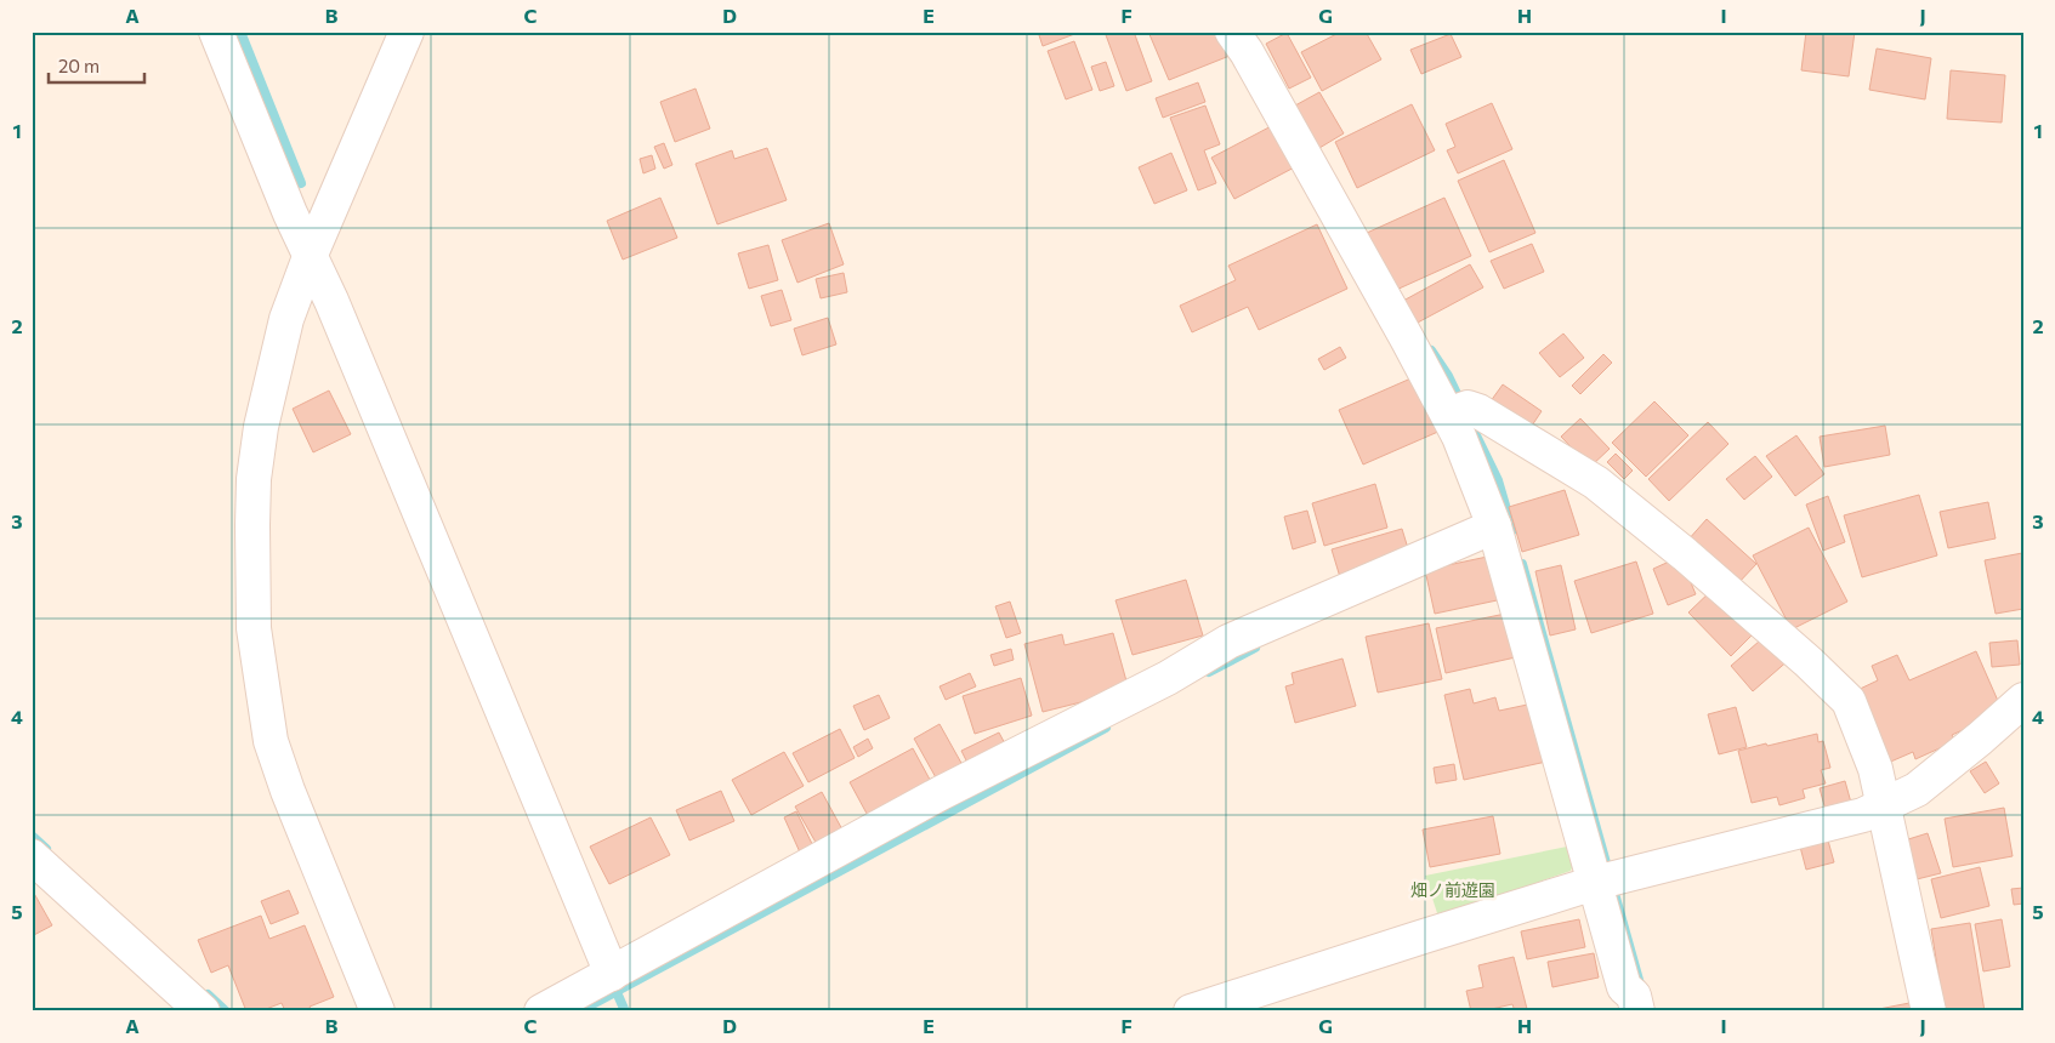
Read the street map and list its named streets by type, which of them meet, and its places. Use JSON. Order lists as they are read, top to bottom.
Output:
{
  "parks": ["畑ノ前遊園"],
  "scale_bar": "20 m",
  "grid": {
    "columns": [
      "A",
      "B",
      "C",
      "D",
      "E",
      "F",
      "G",
      "H",
      "I",
      "J"
    ],
    "rows": [
      "1",
      "2",
      "3",
      "4",
      "5"
    ]
  }
}
